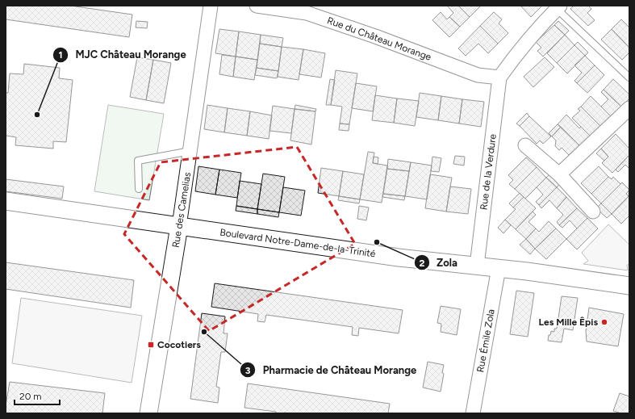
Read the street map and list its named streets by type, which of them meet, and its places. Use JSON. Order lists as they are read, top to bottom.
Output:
{
  "streets": {
    "street": [
      "Rue du Château Morange",
      "Rue de la Verdure",
      "Rue des Camelias",
      "Boulevard Notre-Dame-de-la-Trinité",
      "Rue Émile Zola"
    ]
  },
  "crossings": [
    ["Rue du Château Morange", "Rue de la Verdure"],
    ["Rue de la Verdure", "Boulevard Notre-Dame-de-la-Trinité"],
    ["Rue des Camelias", "Boulevard Notre-Dame-de-la-Trinité"],
    ["Boulevard Notre-Dame-de-la-Trinité", "Rue Émile Zola"]
  ],
  "places": {
    "other": [
      "MJC Château Morange",
      "Zola",
      "Les Mille Êpis",
      "Pharmacie de Château Morange"
    ],
    "transit": ["Cocotiers"]
  },
  "scale_bar": "20 m"
}
